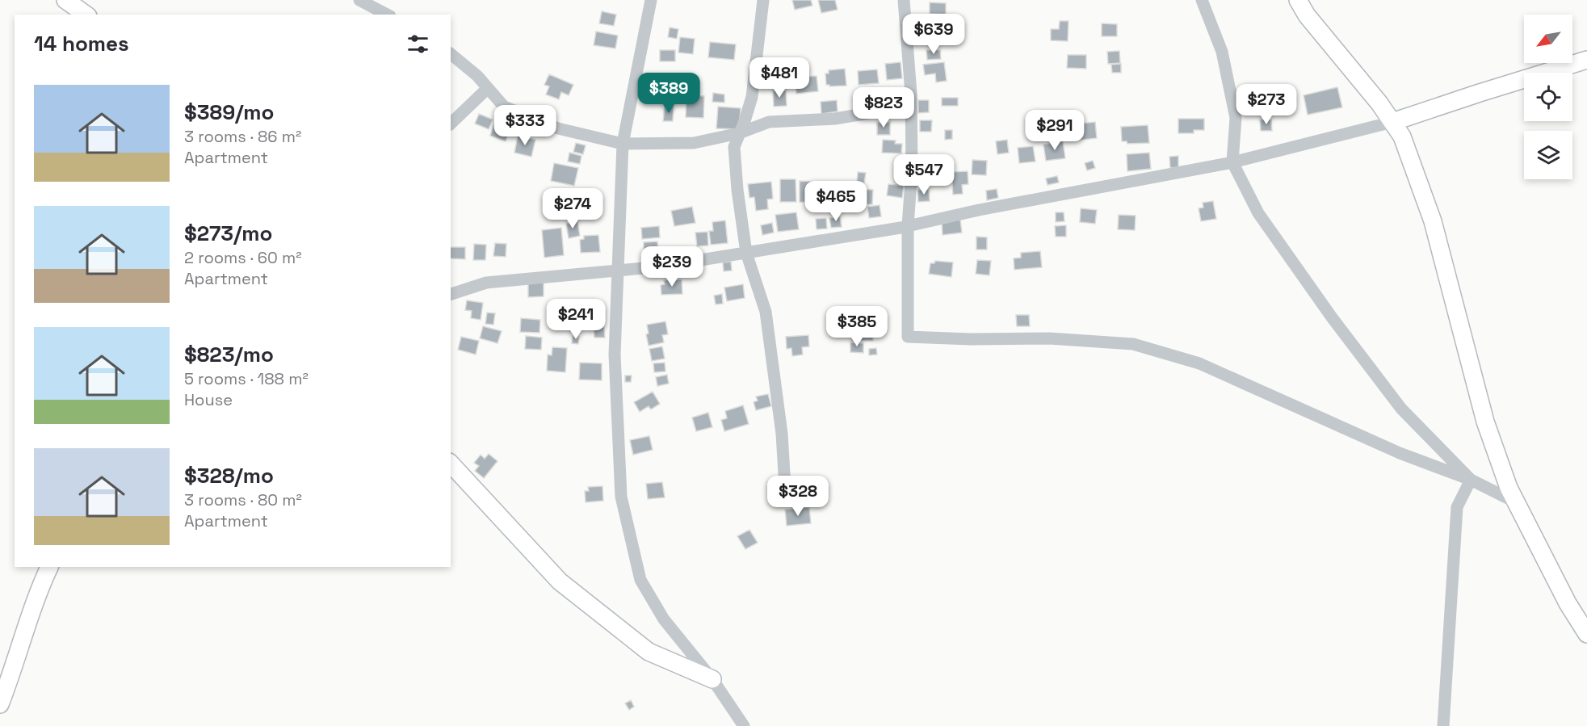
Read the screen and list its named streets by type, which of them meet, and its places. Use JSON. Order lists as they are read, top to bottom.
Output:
{
  "north": "bottom left",
  "page": {
    "price": [
      "$639",
      "$481",
      "$389",
      "$273",
      "$823",
      "$333",
      "$291",
      "$547",
      "$465",
      "$274",
      "$239",
      "$241",
      "$385",
      "$328"
    ],
    "heading": "14 homes",
    "list": [
      {
        "name": "$389/mo",
        "note": "3 rooms · 86 m² · Apartment"
      },
      {
        "name": "$273/mo",
        "note": "2 rooms · 60 m² · Apartment"
      },
      {
        "name": "$823/mo",
        "note": "5 rooms · 188 m² · House"
      },
      {
        "name": "$328/mo",
        "note": "3 rooms · 80 m² · Apartment"
      }
    ]
  }
}
